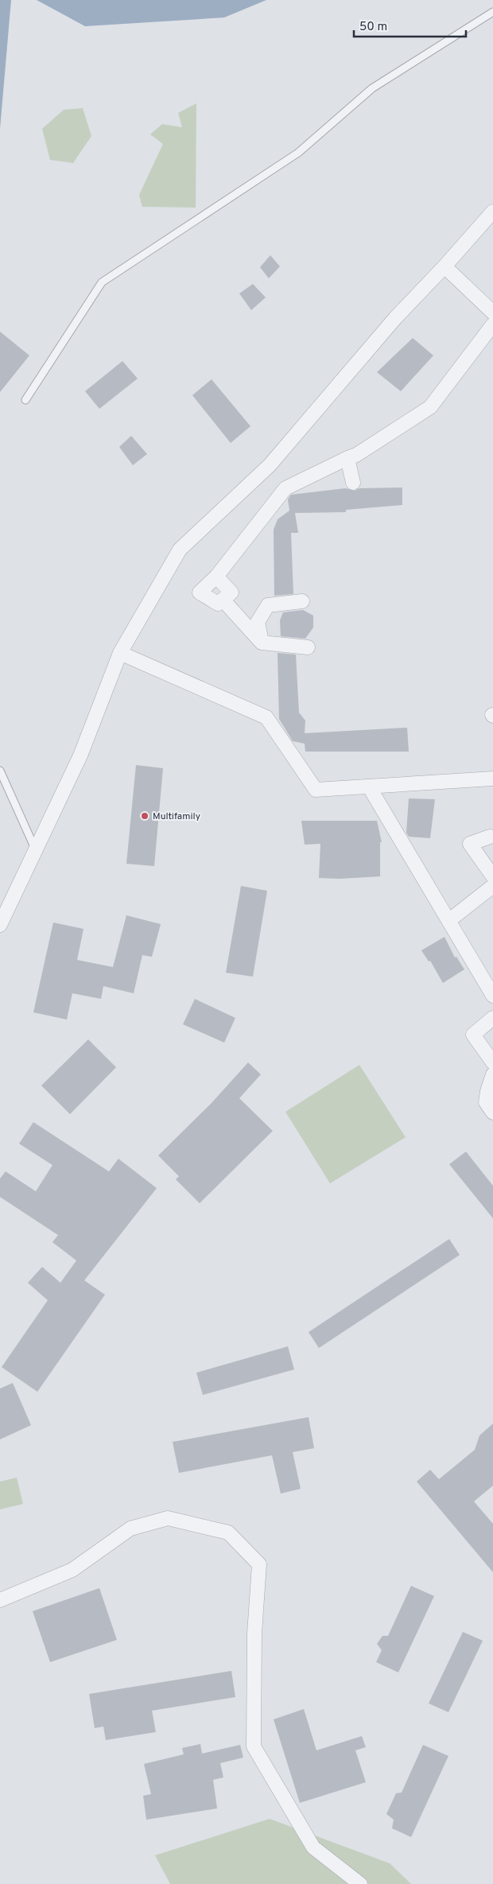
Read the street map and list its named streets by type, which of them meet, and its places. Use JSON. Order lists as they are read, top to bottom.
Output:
{
  "places": ["Multifamily"],
  "scale_bar": "50 m"
}
